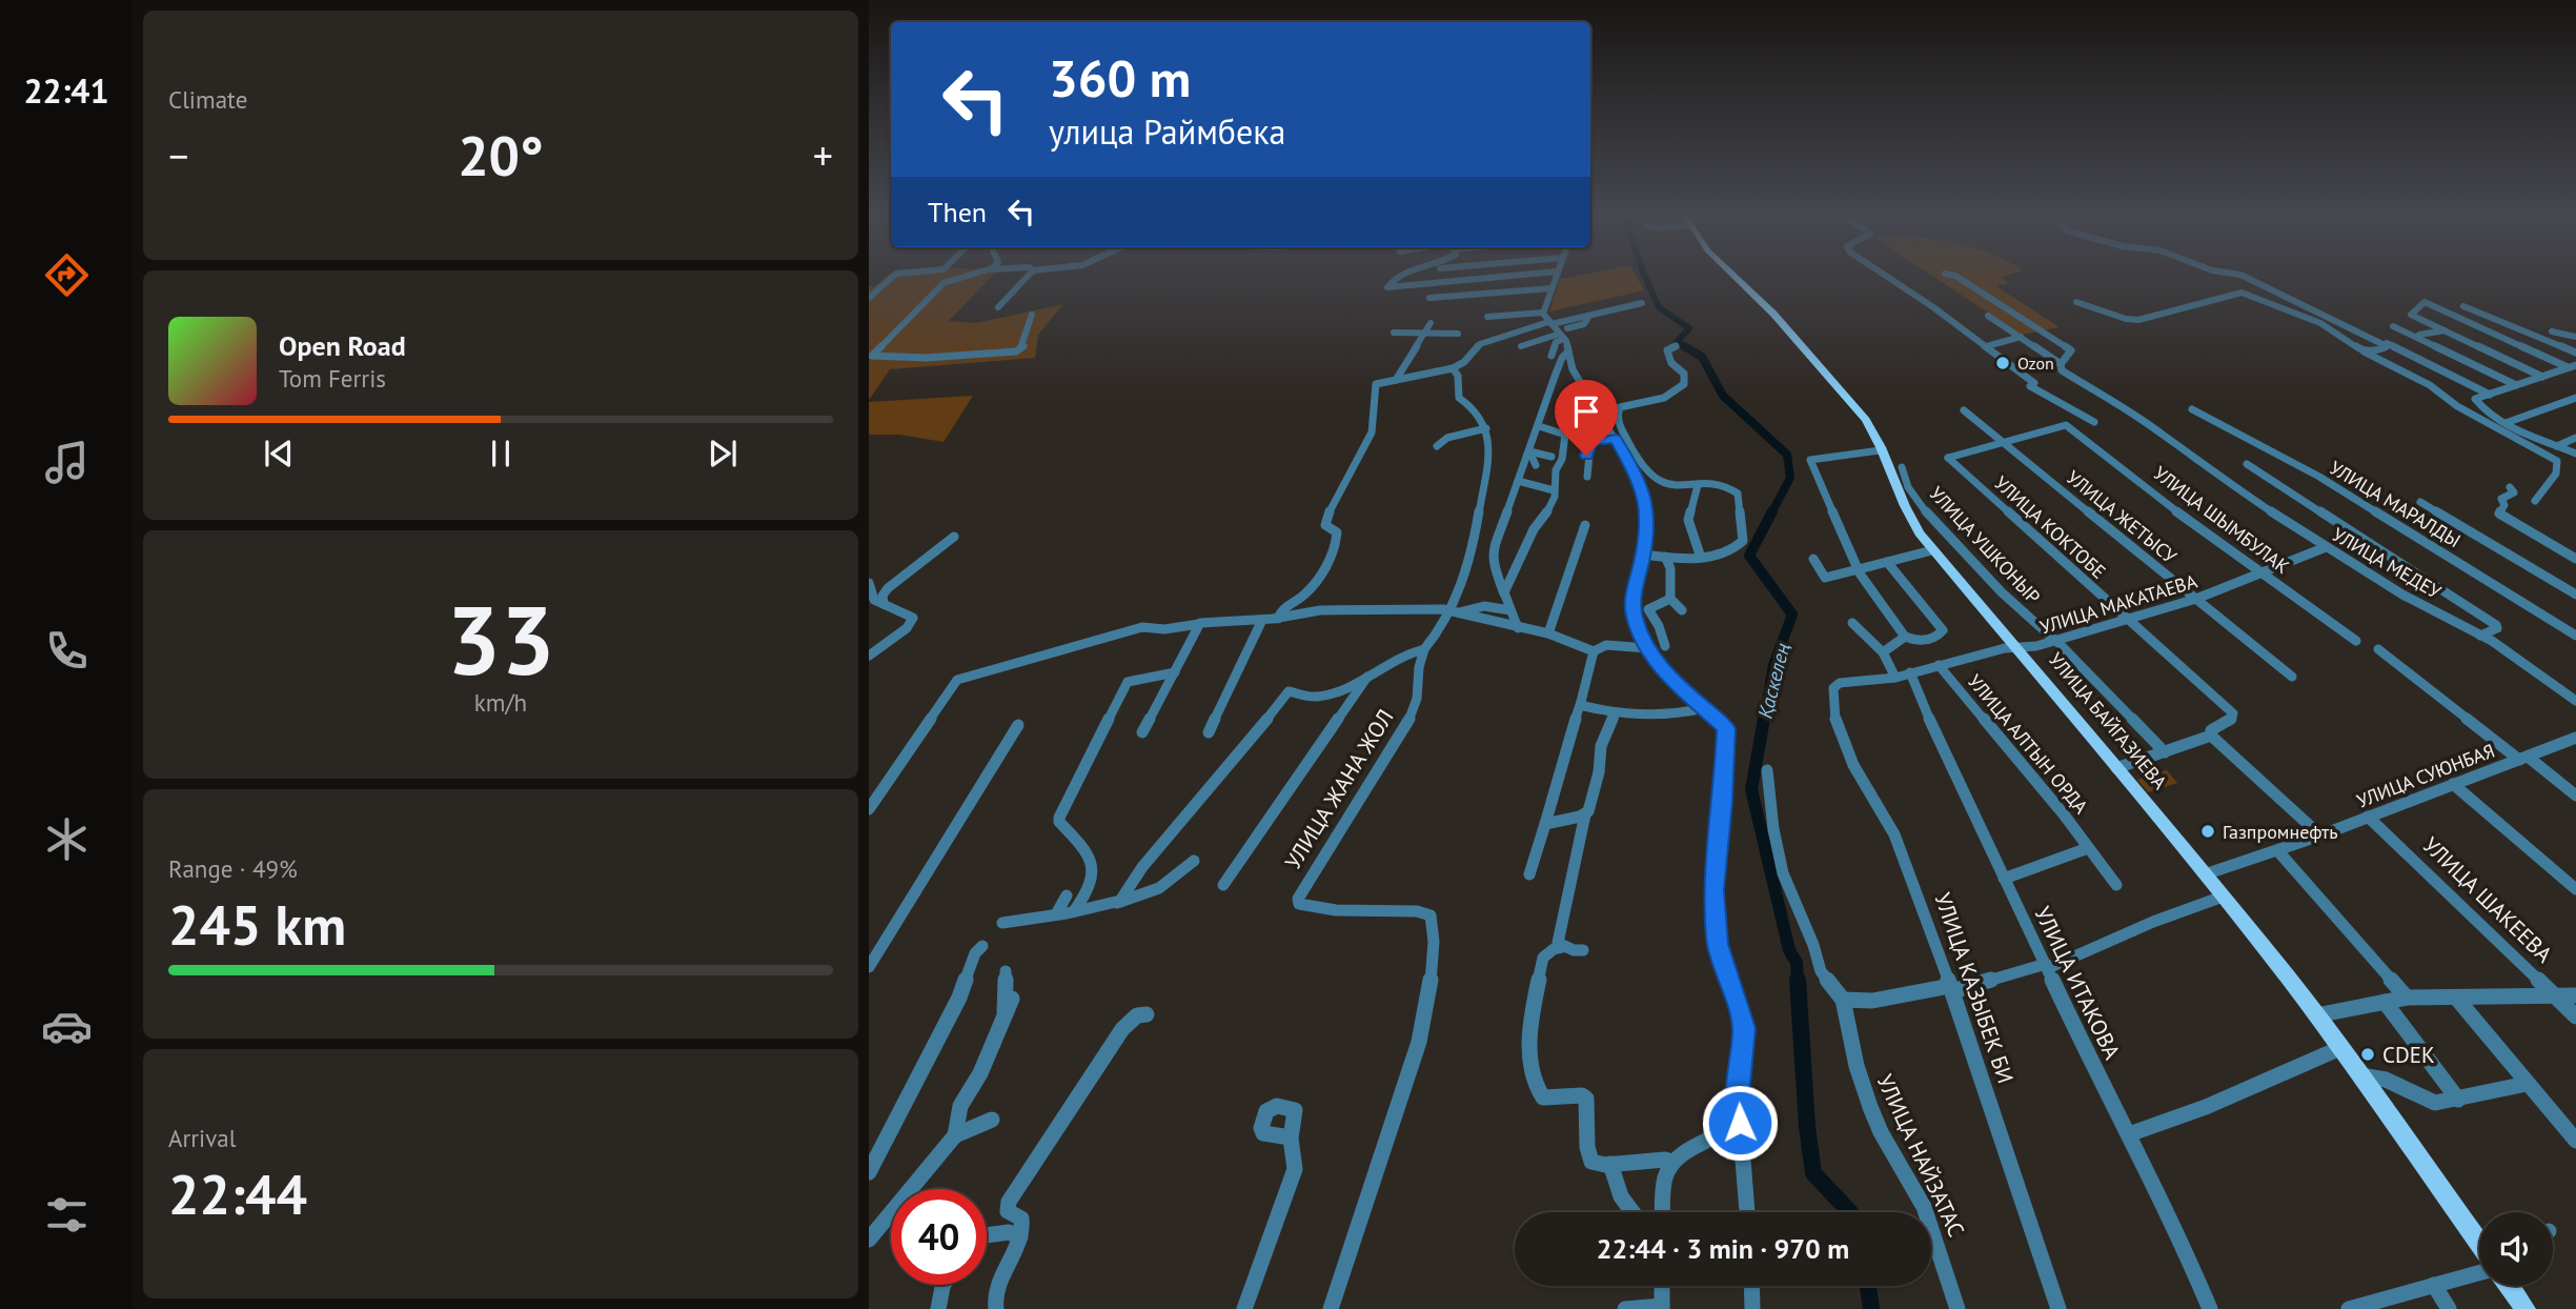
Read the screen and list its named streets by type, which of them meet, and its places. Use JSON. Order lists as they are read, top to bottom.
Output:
{
  "streets": {
    "main road": ["УЛИЦА БАЙГАЗИЕВА"],
    "street": [
      "УЛИЦА МАРАЛДЫ",
      "УЛИЦА ЖЕТЫСУ",
      "УЛИЦА ШЫМБУЛАК",
      "УЛИЦА КОКТОБЕ",
      "УЛИЦА УШКОНЫР",
      "УЛИЦА МЕДЕУ",
      "УЛИЦА МАКАТАЕВА",
      "УЛИЦА АЛТЫН ОРДА",
      "УЛИЦА СУЮНБАЯ",
      "УЛИЦА ЖАНА ЖОЛ",
      "УЛИЦА ШАКЕЕВА",
      "УЛИЦА ИТАКОВА",
      "УЛИЦА КАЗЫБЕК БИ",
      "УЛИЦА НАЙЗАТАС"
    ]
  },
  "crossings": [
    ["УЛИЦА ЖЕТЫСУ", "УЛИЦА КОКТОБЕ"],
    ["УЛИЦА ЖЕТЫСУ", "УЛИЦА МАКАТАЕВА"],
    ["УЛИЦА ШЫМБУЛАК", "УЛИЦА МАКАТАЕВА"],
    ["УЛИЦА КОКТОБЕ", "УЛИЦА МАКАТАЕВА"],
    ["УЛИЦА УШКОНЫР", "УЛИЦА МАКАТАЕВА"],
    ["УЛИЦА МЕДЕУ", "УЛИЦА МАКАТАЕВА"],
    ["УЛИЦА МАКАТАЕВА", "УЛИЦА БАЙГАЗИЕВА"],
    ["УЛИЦА МАКАТАЕВА", "УЛИЦА АЛТЫН ОРДА"],
    ["УЛИЦА МАКАТАЕВА", "УЛИЦА ИТАКОВА"],
    ["УЛИЦА МАКАТАЕВА", "УЛИЦА КАЗЫБЕК БИ"],
    ["УЛИЦА БАЙГАЗИЕВА", "УЛИЦА СУЮНБАЯ"],
    ["УЛИЦА СУЮНБАЯ", "УЛИЦА ШАКЕЕВА"]
  ],
  "water": ["Қаскелең"],
  "places": ["Ozon", "Газпромнефть", "CDEK"],
  "page": {
    "tabs": "22:41",
    "tile": [
      "Climate",
      ["33", "km/h"],
      ["Range · 49%", "245 km"],
      ["Arrival", "22:44"]
    ],
    "turn": ["360 m", "улица Раймбека"],
    "heat": ["−", "20°", "+"],
    "then": "Then",
    "song": ["Open Road", "Tom Ferris"],
    "limit": "40",
    "trip": "22:44 · 3 min · 970 m"
  }
}
